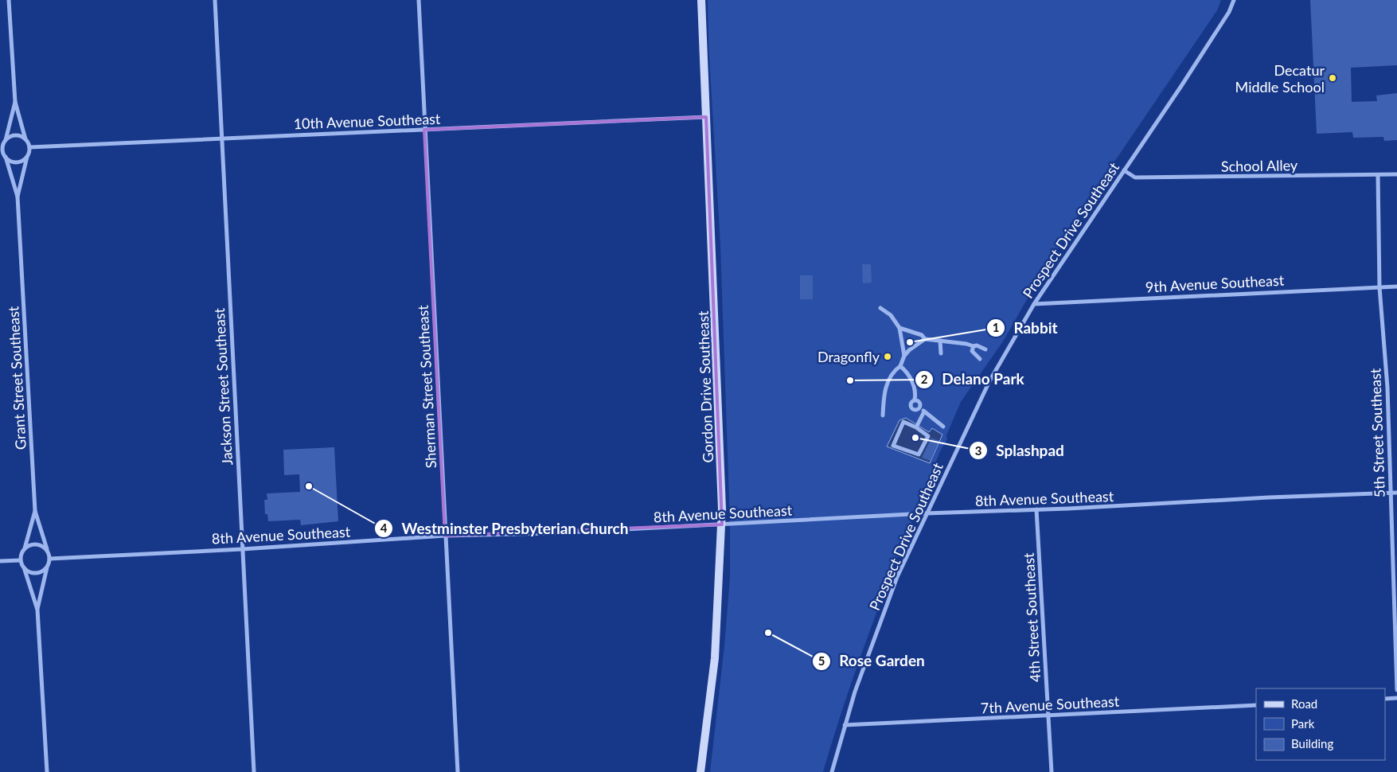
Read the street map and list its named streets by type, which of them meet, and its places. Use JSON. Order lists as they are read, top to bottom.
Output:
{
  "streets": {
    "street": [
      "10th Avenue Southeast",
      "School Alley",
      "Prospect Drive Southeast",
      "9th Avenue Southeast",
      "Grant Street Southeast",
      "Jackson Street Southeast",
      "Sherman Street Southeast",
      "Gordon Drive Southeast",
      "5th Street Southeast",
      "8th Avenue Southeast",
      "4th Street Southeast",
      "7th Avenue Southeast"
    ]
  },
  "crossings": [
    ["10th Avenue Southeast", "Grant Street Southeast"],
    ["10th Avenue Southeast", "Jackson Street Southeast"],
    ["10th Avenue Southeast", "Sherman Street Southeast"],
    ["10th Avenue Southeast", "Gordon Drive Southeast"],
    ["School Alley", "Prospect Drive Southeast"],
    ["School Alley", "5th Street Southeast"],
    ["Prospect Drive Southeast", "9th Avenue Southeast"],
    ["Prospect Drive Southeast", "8th Avenue Southeast"],
    ["Prospect Drive Southeast", "7th Avenue Southeast"],
    ["9th Avenue Southeast", "5th Street Southeast"],
    ["Grant Street Southeast", "8th Avenue Southeast"],
    ["Jackson Street Southeast", "8th Avenue Southeast"],
    ["Sherman Street Southeast", "8th Avenue Southeast"],
    ["Gordon Drive Southeast", "8th Avenue Southeast"],
    ["5th Street Southeast", "8th Avenue Southeast"],
    ["8th Avenue Southeast", "4th Street Southeast"],
    ["4th Street Southeast", "7th Avenue Southeast"]
  ],
  "places": [
    "Decatur Middle School",
    "Rabbit",
    "Dragonfly",
    "Delano Park",
    "Splashpad",
    "Westminster Presbyterian Church",
    "Rose Garden"
  ],
  "legend": ["Road", "Park", "Building"]
}
